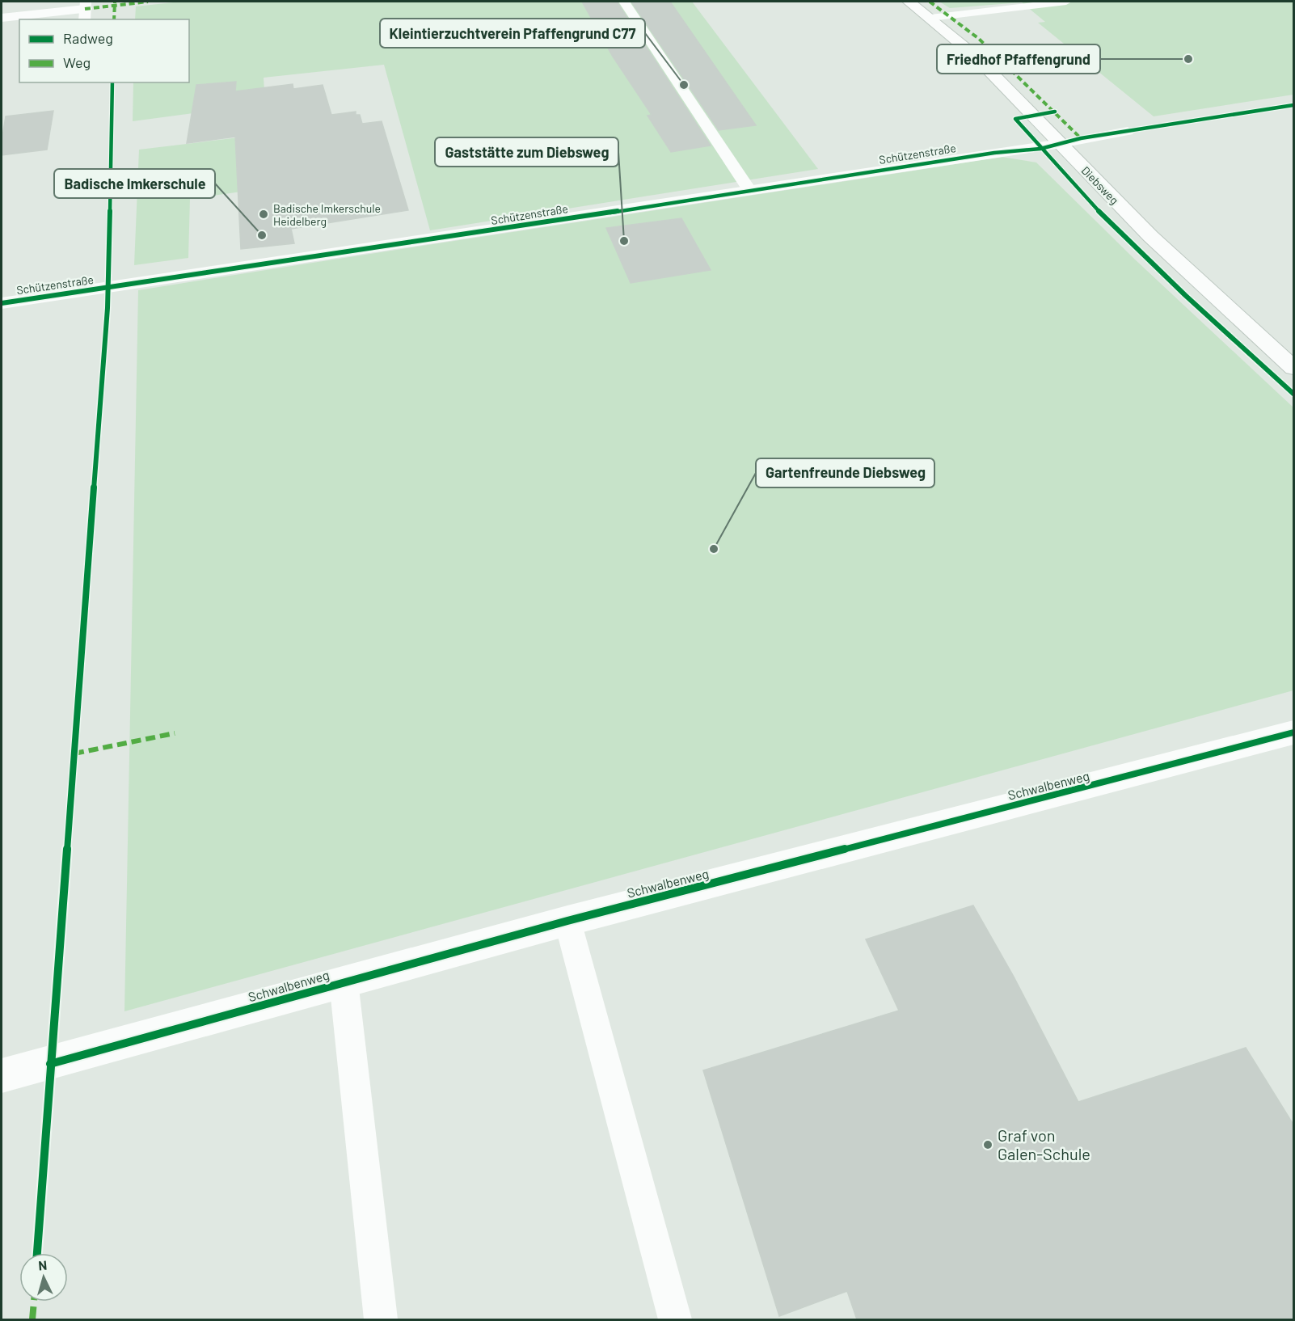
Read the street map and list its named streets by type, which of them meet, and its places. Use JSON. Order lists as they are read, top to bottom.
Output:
{
  "streets": {
    "street": ["Schützenstraße", "Diebsweg", "Schwalbenweg"]
  },
  "crossings": [
    ["Schützenstraße", "Diebsweg"]
  ],
  "places": [
    "Friedhof Pfaffengrund",
    "Kleintierzuchtverein Pfaffengrund C77",
    "Badische Imkerschule Heidelberg",
    "Badische Imkerschule",
    "Gaststätte zum Diebsweg",
    "Gartenfreunde Diebsweg",
    "Graf von Galen-Schule"
  ],
  "legend": ["Radweg", "Weg"],
  "north": "top"
}
